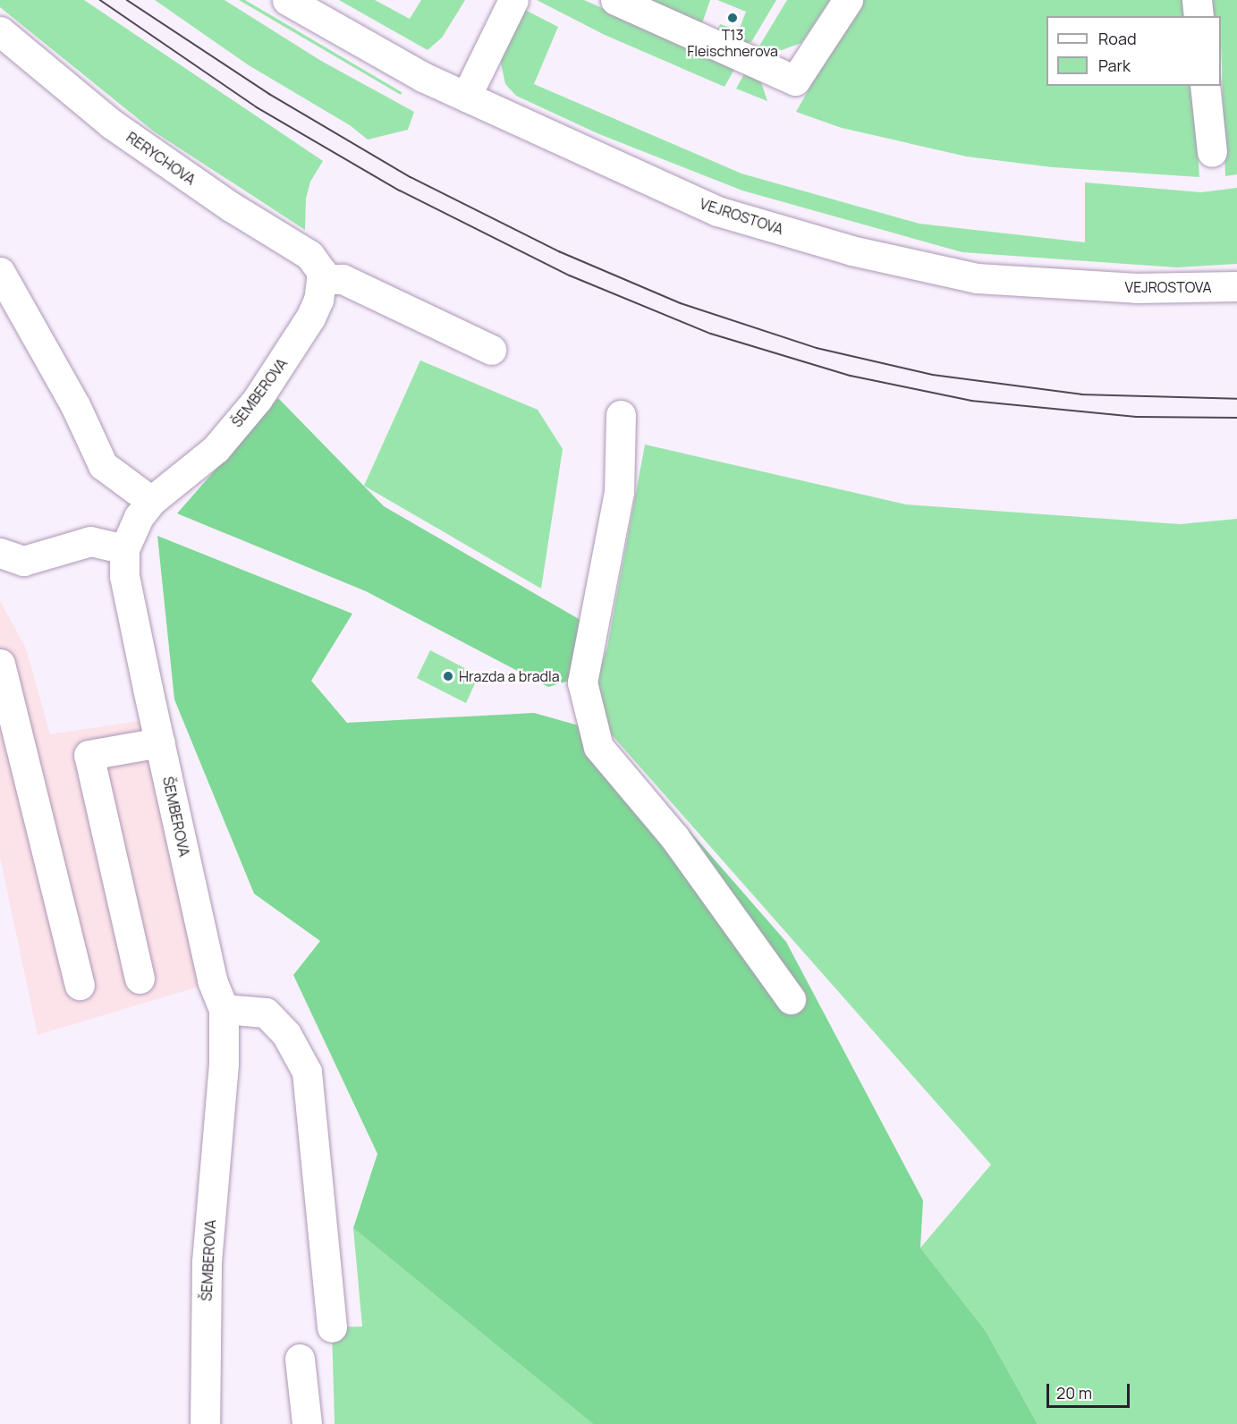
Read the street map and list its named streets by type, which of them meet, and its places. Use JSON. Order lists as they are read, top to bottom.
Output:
{
  "streets": {
    "street": ["RERYCHOVA", "VEJROSTOVA", "ŠEMBEROVA"]
  },
  "crossings": [
    ["RERYCHOVA", "ŠEMBEROVA"]
  ],
  "places": ["T13 Fleischnerova", "Hrazda a bradla"],
  "legend": ["Road", "Park"],
  "scale_bar": "20 m"
}
